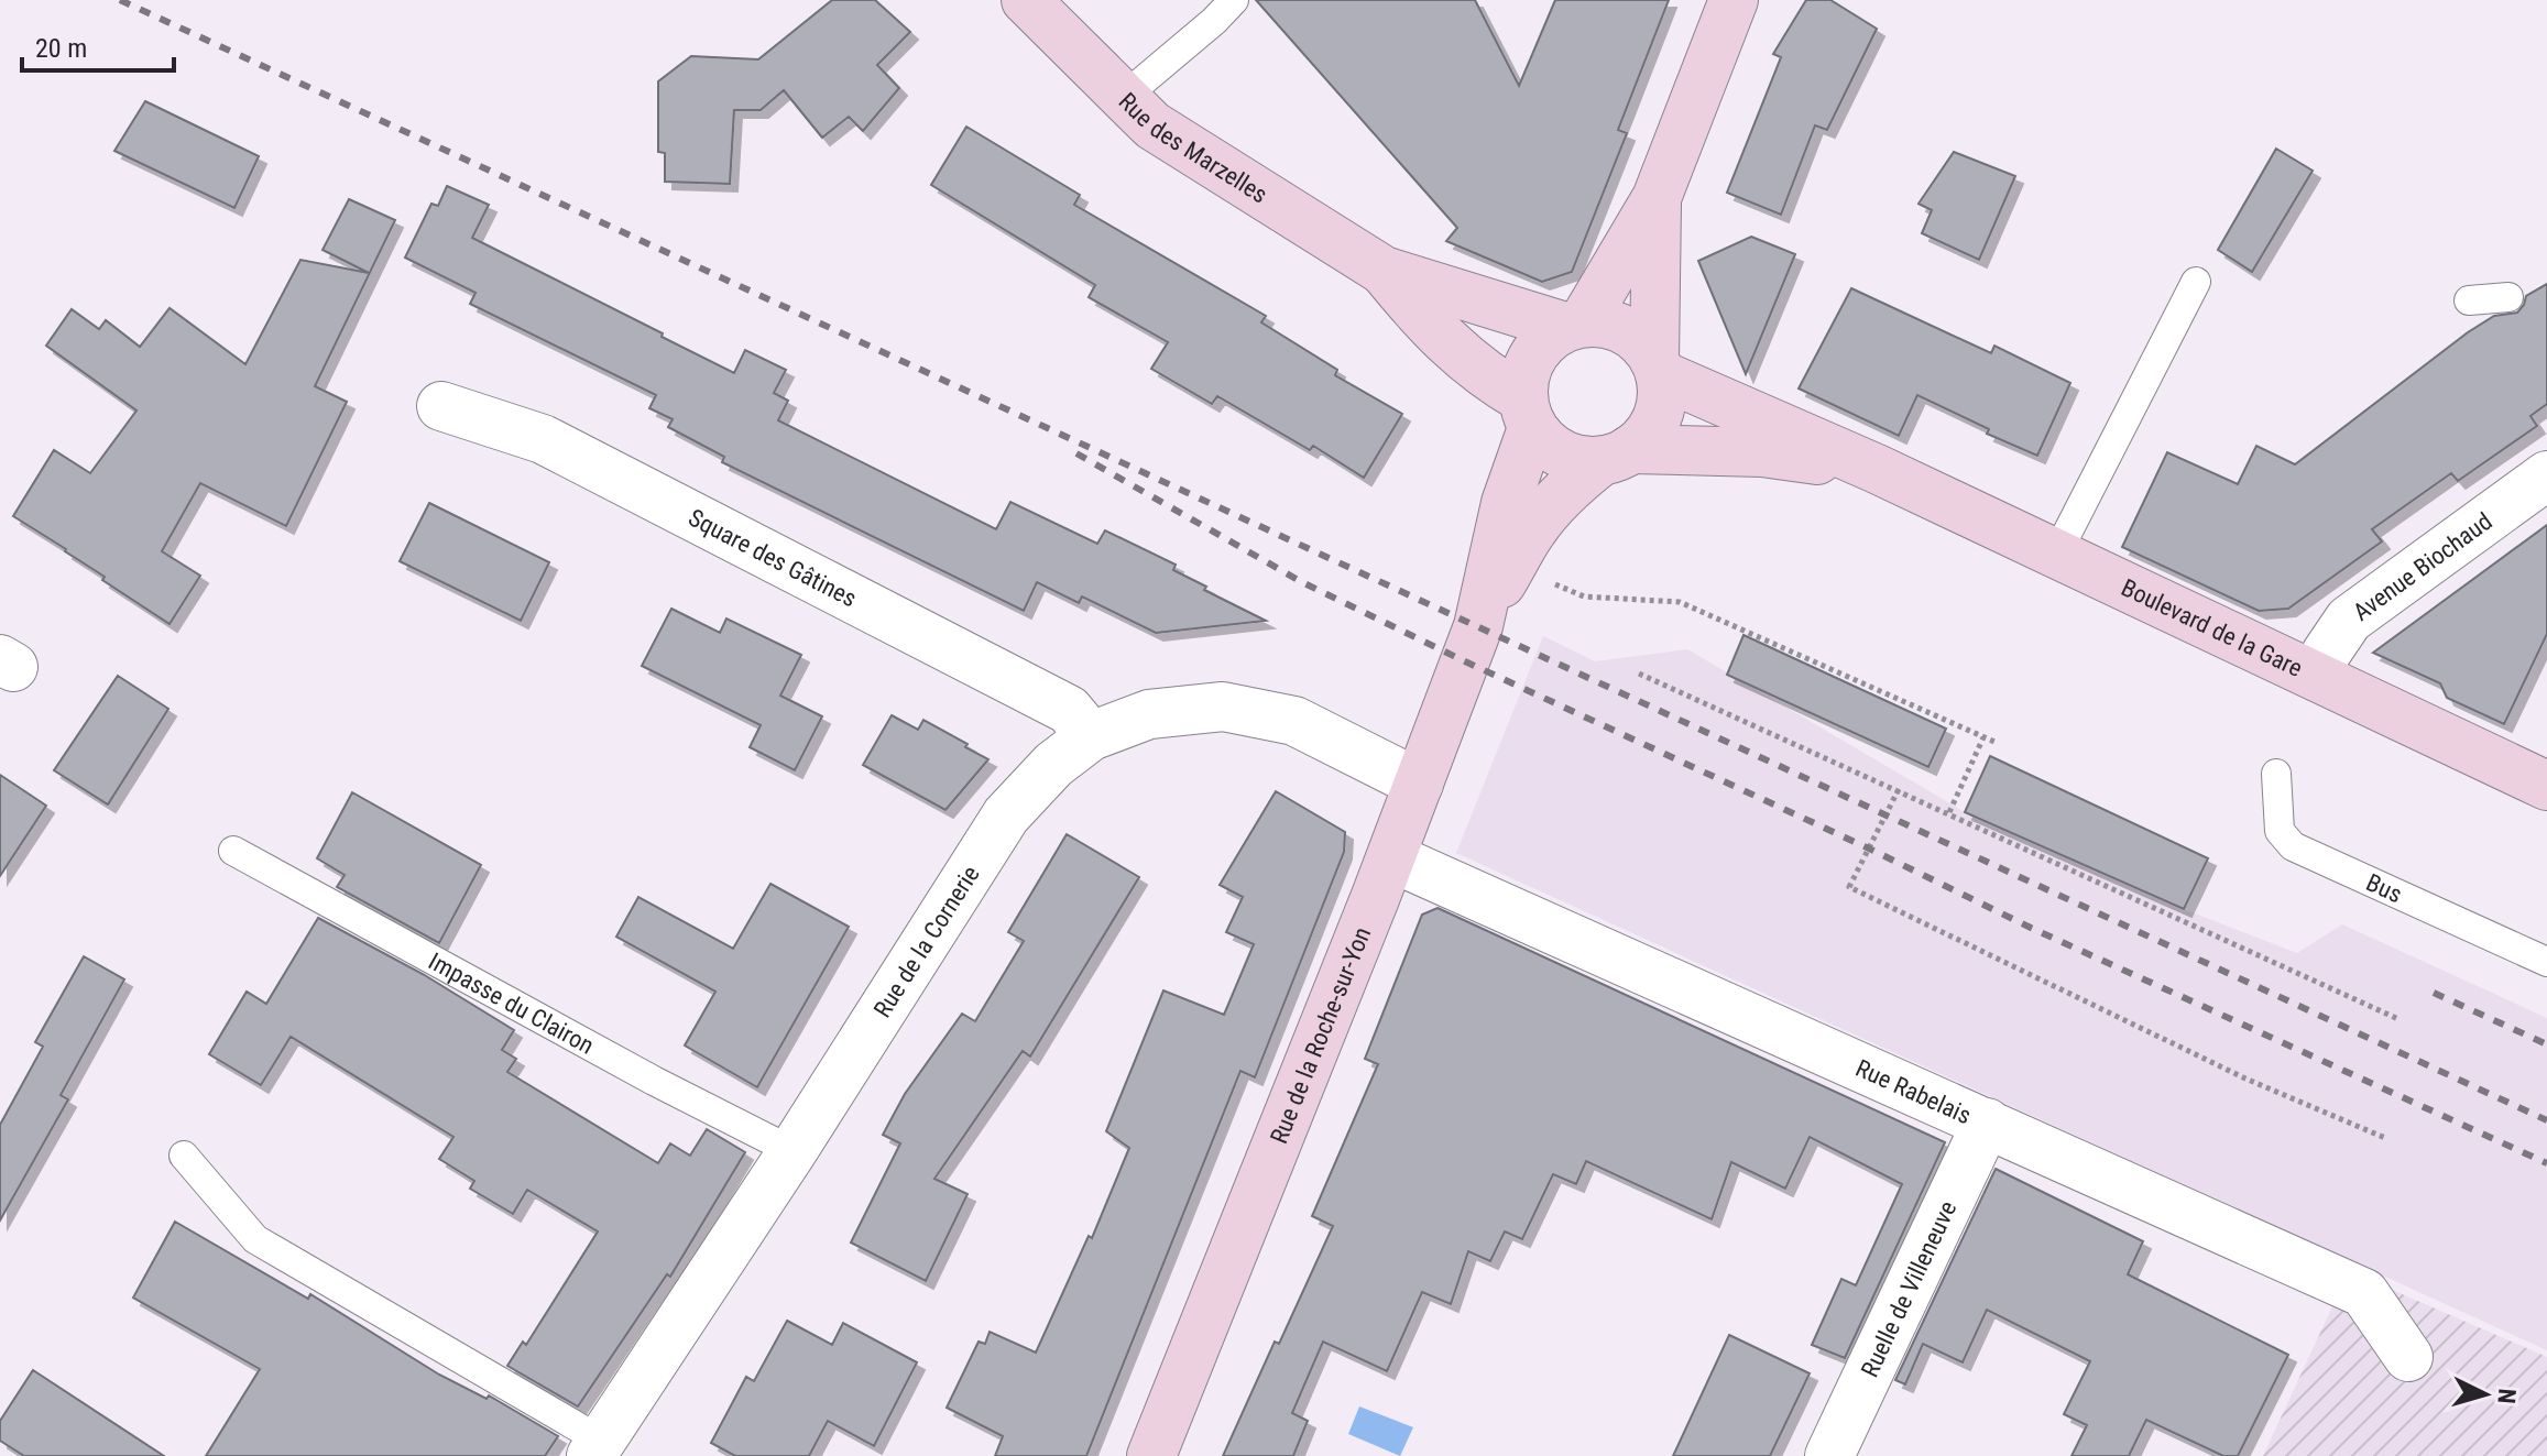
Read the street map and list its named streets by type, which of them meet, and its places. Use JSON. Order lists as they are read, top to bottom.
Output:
{
  "streets": {
    "main road": ["Rue des Marzelles", "Boulevard de la Gare", "Rue de la Roche-sur-Yon"],
    "street": [
      "Square des Gâtines",
      "Avenue Biochaud",
      "Rue de la Cornerie",
      "Rue Rabelais",
      "Ruelle de Villeneuve"
    ],
    "lane": ["Bus", "Impasse du Clairon"]
  },
  "crossings": [
    ["Rue des Marzelles", "Boulevard de la Gare"],
    ["Rue des Marzelles", "Rue de la Roche-sur-Yon"],
    ["Square des Gâtines", "Rue de la Cornerie"],
    ["Avenue Biochaud", "Boulevard de la Gare"],
    ["Boulevard de la Gare", "Rue de la Roche-sur-Yon"],
    ["Rue de la Cornerie", "Impasse du Clairon"],
    ["Rue de la Cornerie", "Rue de la Roche-sur-Yon"],
    ["Rue de la Roche-sur-Yon", "Rue Rabelais"],
    ["Rue Rabelais", "Ruelle de Villeneuve"]
  ],
  "scale_bar": "20 m",
  "north": "right"
}
